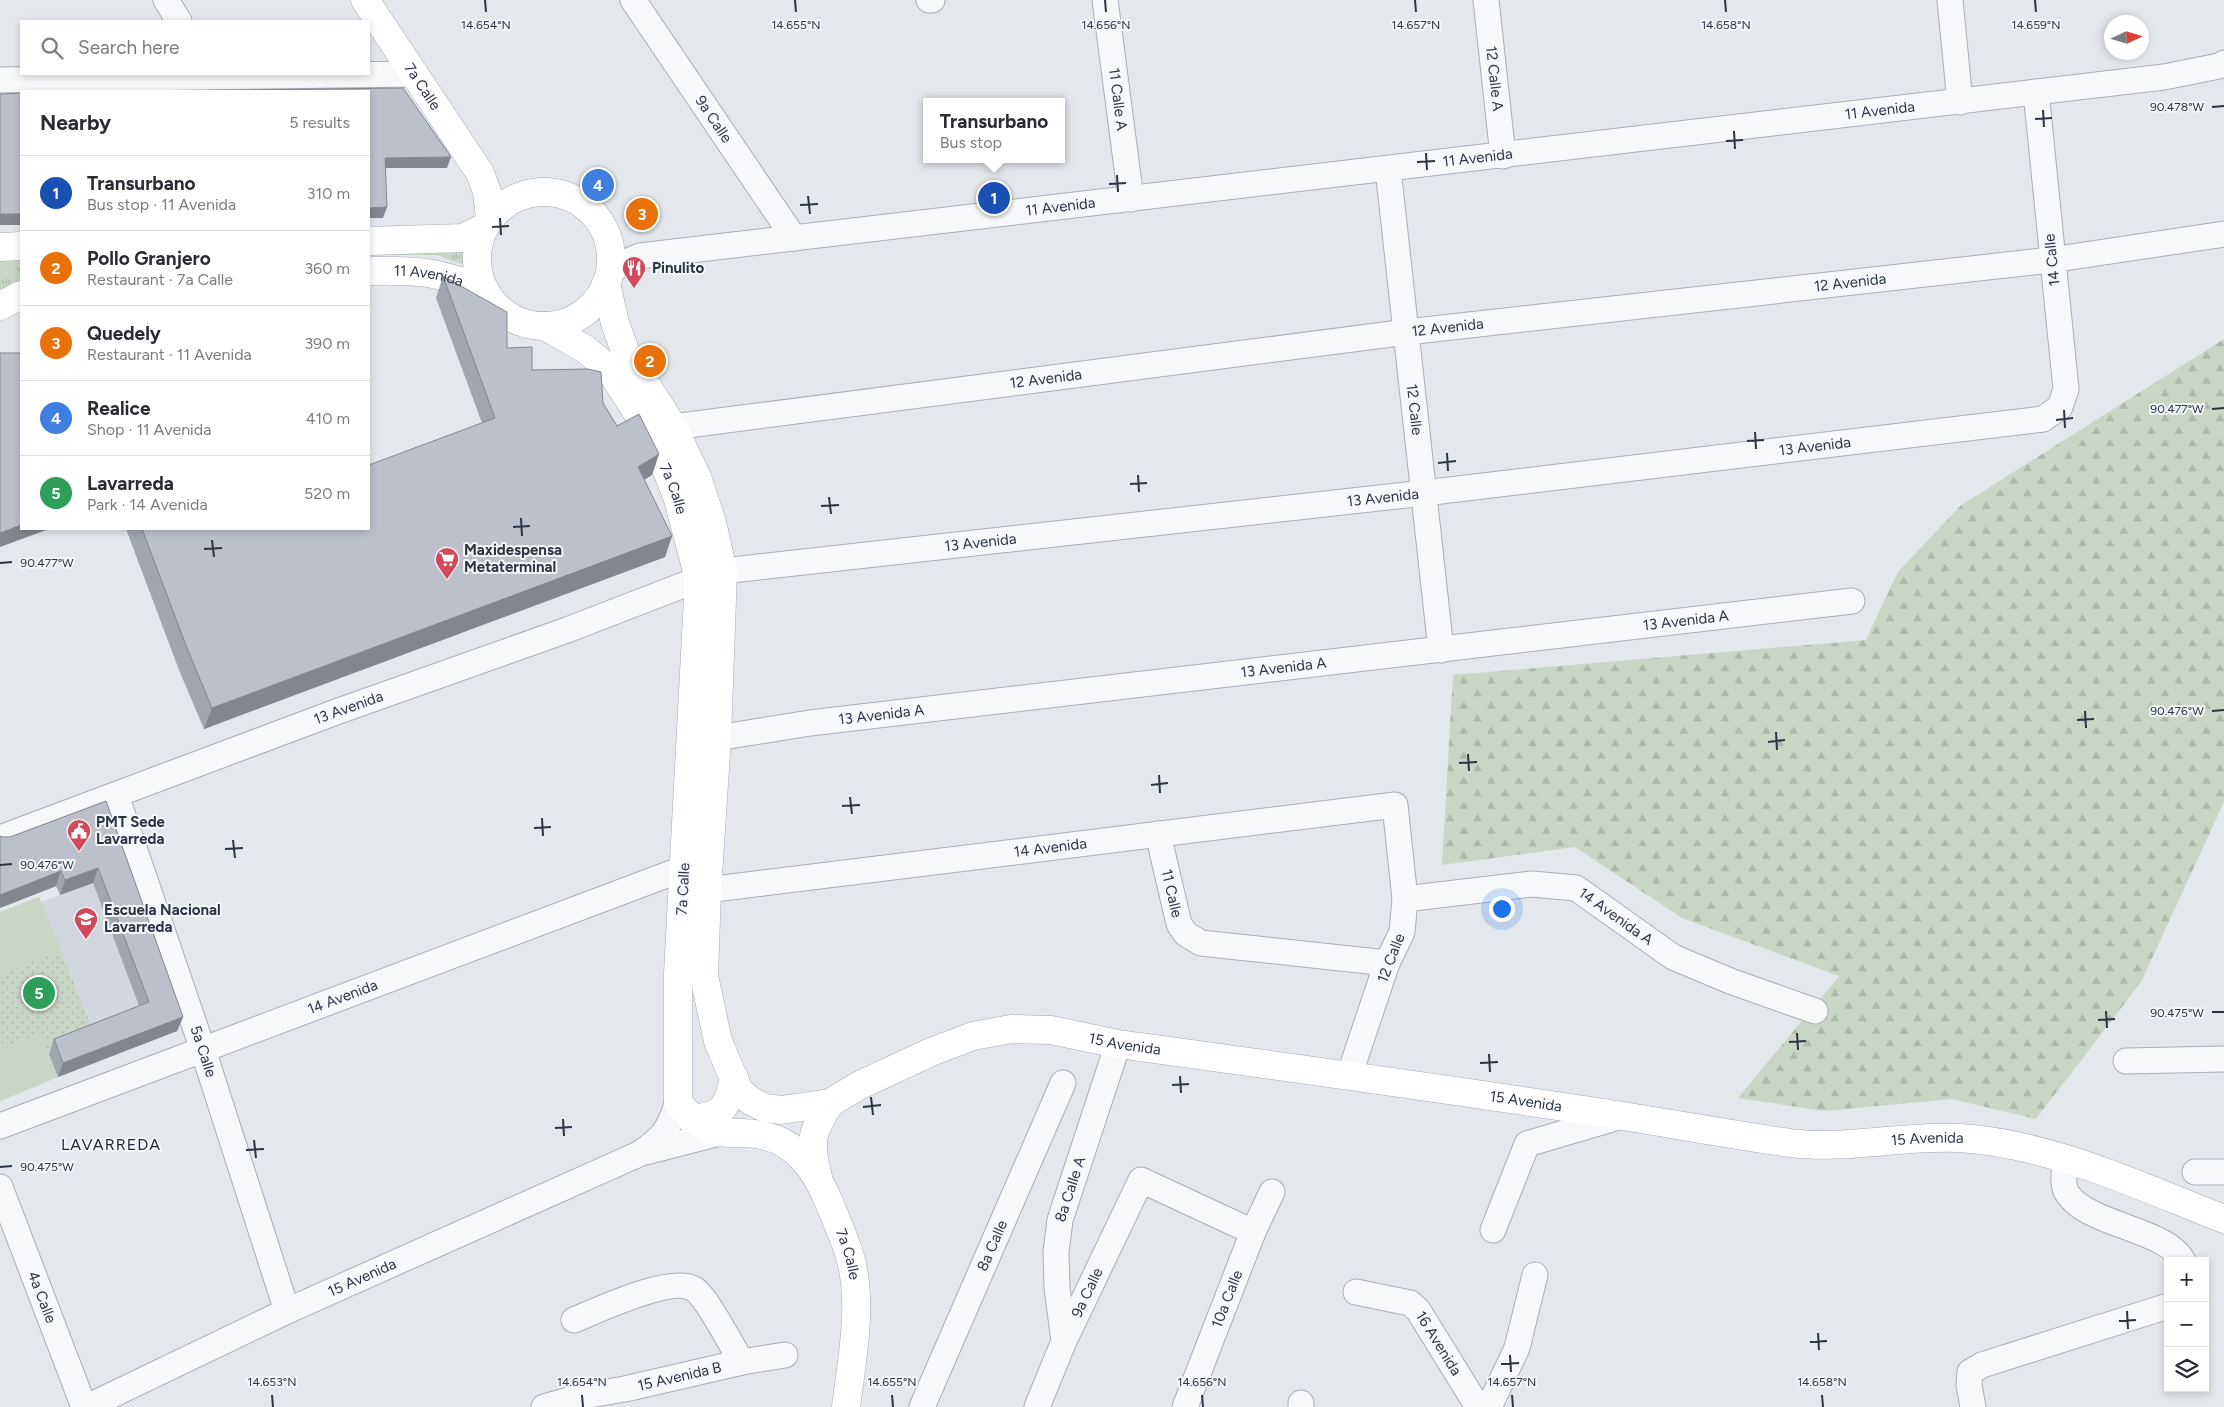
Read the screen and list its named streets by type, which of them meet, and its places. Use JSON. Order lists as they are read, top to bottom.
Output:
{
  "streets": {
    "main road": ["7a Calle", "11 Avenida", "15 Avenida"],
    "street": [
      "12 Calle A",
      "11 Calle A",
      "9a Calle",
      "14 Calle",
      "12 Avenida",
      "12 Calle",
      "13 Avenida",
      "13 Avenida A",
      "14 Avenida",
      "11 Calle",
      "14 Avenida A",
      "5a Calle",
      "8a Calle A",
      "8a Calle",
      "4a Calle",
      "10a Calle",
      "16 Avenida",
      "15 Avenida B"
    ]
  },
  "crossings": [
    ["12 Calle A", "11 Avenida"],
    ["7a Calle", "11 Avenida"],
    ["7a Calle", "12 Avenida"],
    ["7a Calle", "13 Avenida"],
    ["7a Calle", "13 Avenida A"],
    ["7a Calle", "14 Avenida"],
    ["7a Calle", "15 Avenida"],
    ["11 Calle A", "11 Avenida"],
    ["11 Avenida", "9a Calle"],
    ["11 Avenida", "14 Calle"],
    ["11 Avenida", "12 Calle"],
    ["9a Calle", "8a Calle A"],
    ["9a Calle", "10a Calle"],
    ["14 Calle", "12 Avenida"],
    ["14 Calle", "13 Avenida"],
    ["12 Avenida", "12 Calle"],
    ["12 Calle", "13 Avenida"],
    ["12 Calle", "13 Avenida A"],
    ["12 Calle", "14 Avenida"],
    ["12 Calle", "11 Calle"],
    ["12 Calle", "14 Avenida A"],
    ["12 Calle", "15 Avenida"],
    ["13 Avenida", "5a Calle"],
    ["14 Avenida", "11 Calle"],
    ["14 Avenida", "5a Calle"],
    ["15 Avenida", "5a Calle"],
    ["15 Avenida", "8a Calle A"],
    ["15 Avenida", "4a Calle"]
  ],
  "districts": ["LAVARREDA"],
  "places": {
    "restaurant": ["Pinulito"],
    "supermarket": ["Maxidespensa Metaterminal"],
    "public building": ["PMT Sede Lavarreda"],
    "school or university": ["Escuela Nacional Lavarreda"]
  },
  "north": "right",
  "page": {
    "search": "Search here",
    "heading": ["Nearby", "5 results"],
    "popup": ["Transurbano", "Bus stop"],
    "list": [
      {
        "mark": "1",
        "name": "Transurbano",
        "note": "Bus stop · 11 Avenida",
        "value": "310 m"
      },
      {
        "mark": "2",
        "name": "Pollo Granjero",
        "note": "Restaurant · 7a Calle",
        "value": "360 m"
      },
      {
        "mark": "3",
        "name": "Quedely",
        "note": "Restaurant · 11 Avenida",
        "value": "390 m"
      },
      {
        "mark": "4",
        "name": "Realice",
        "note": "Shop · 11 Avenida",
        "value": "410 m"
      },
      {
        "mark": "5",
        "name": "Lavarreda",
        "note": "Park · 14 Avenida",
        "value": "520 m"
      }
    ],
    "pins": [
      "4",
      "1",
      "3",
      "2",
      "5"
    ],
    "map_buttons": ["+", "−"]
  },
  "coordinates": [
    "14.654°N",
    "14.655°N",
    "14.656°N",
    "14.657°N",
    "14.658°N",
    "14.659°N",
    "90.478°W",
    "90.477°W",
    "90.476°W",
    "90.475°W",
    "14.653°N"
  ]
}
